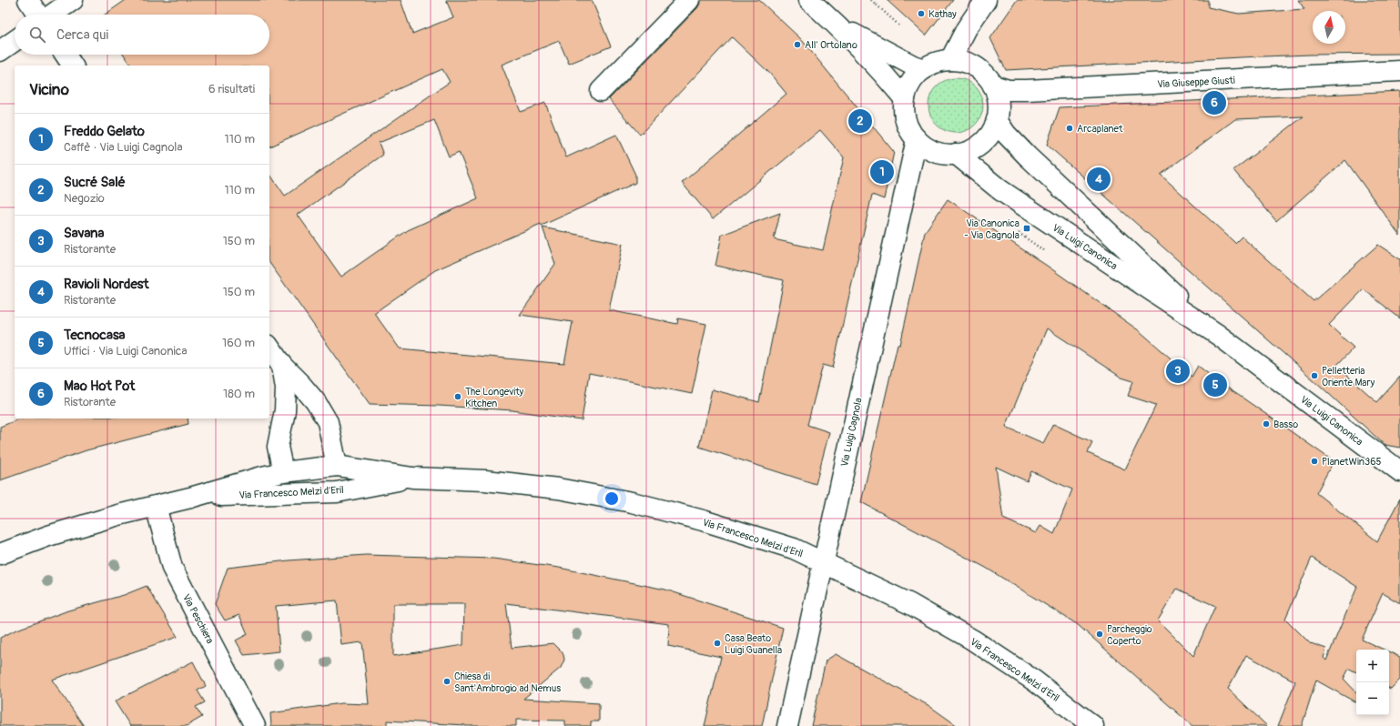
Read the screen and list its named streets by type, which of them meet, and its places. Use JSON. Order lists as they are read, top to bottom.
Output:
{
  "streets": {
    "street": [
      "Via Giuseppe Giusti",
      "Via Luigi Canonica",
      "Via Luigi Cagnola",
      "Via Francesco Melzi d'Eril",
      "Via Peschiera"
    ]
  },
  "crossings": [
    ["Via Giuseppe Giusti", "Via Luigi Canonica"],
    ["Via Giuseppe Giusti", "Via Luigi Cagnola"],
    ["Via Luigi Canonica", "Via Luigi Cagnola"],
    ["Via Luigi Cagnola", "Via Francesco Melzi d'Eril"],
    ["Via Francesco Melzi d'Eril", "Via Peschiera"]
  ],
  "places": {
    "other": [
      "Kathay",
      "All' Ortolano",
      "Arcaplanet",
      "Pelletteria Oriente Mary",
      "The Longevity Kitchen",
      "Basso",
      "PlanetWin365",
      "Parcheggio Coperto",
      "Casa Beato Luigi Guanella",
      "Chiesa di Sant'Ambrogio ad Nemus"
    ],
    "transit": ["Via Canonica - Via Cagnola"]
  },
  "north": "top",
  "page": {
    "search": "Cerca qui",
    "heading": ["Vicino", "6 risultati"],
    "pins": [
      "6",
      "2",
      "1",
      "4",
      "3",
      "5"
    ],
    "list": [
      {
        "mark": "1",
        "name": "Freddo Gelato",
        "note": "Caffè · Via Luigi Cagnola",
        "value": "110 m"
      },
      {
        "mark": "2",
        "name": "Sucré Salé",
        "note": "Negozio",
        "value": "110 m"
      },
      {
        "mark": "3",
        "name": "Savana",
        "note": "Ristorante",
        "value": "150 m"
      },
      {
        "mark": "4",
        "name": "Ravioli Nordest",
        "note": "Ristorante",
        "value": "150 m"
      },
      {
        "mark": "5",
        "name": "Tecnocasa",
        "note": "Uffici · Via Luigi Canonica",
        "value": "160 m"
      },
      {
        "mark": "6",
        "name": "Mao Hot Pot",
        "note": "Ristorante",
        "value": "180 m"
      }
    ],
    "map_buttons": ["+", "−"]
  }
}
